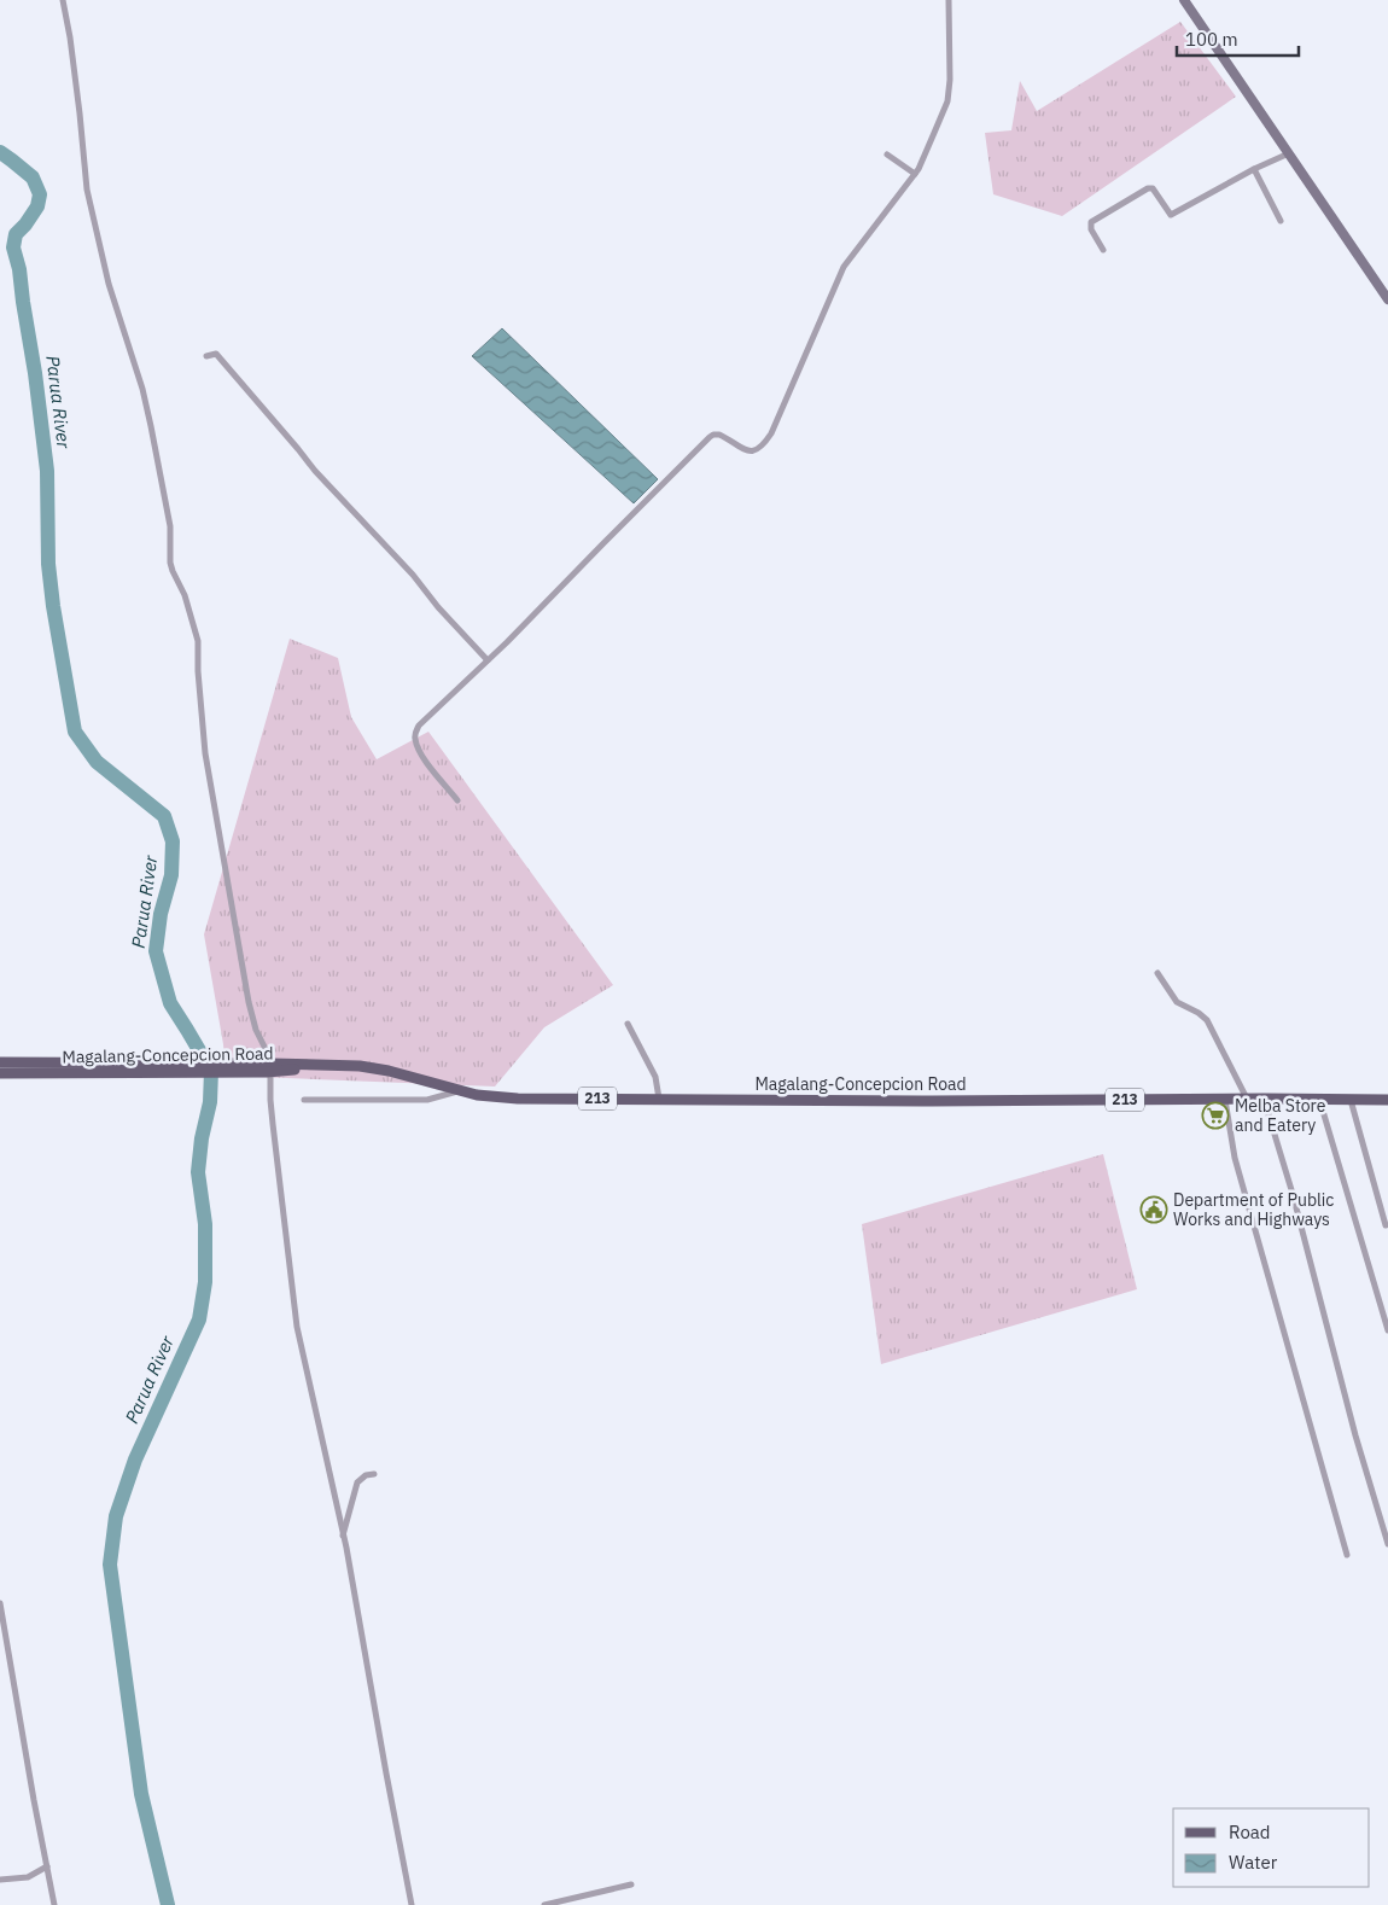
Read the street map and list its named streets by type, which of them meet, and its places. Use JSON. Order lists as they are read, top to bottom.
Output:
{
  "streets": {
    "main road": ["Magalang-Concepcion Road", "213"]
  },
  "water": ["Parua River"],
  "places": {
    "supermarket": ["Melba Store and Eatery"],
    "public building": ["Department of Public Works and Highways"]
  },
  "legend": ["Road", "Water"],
  "scale_bar": "100 m"
}
